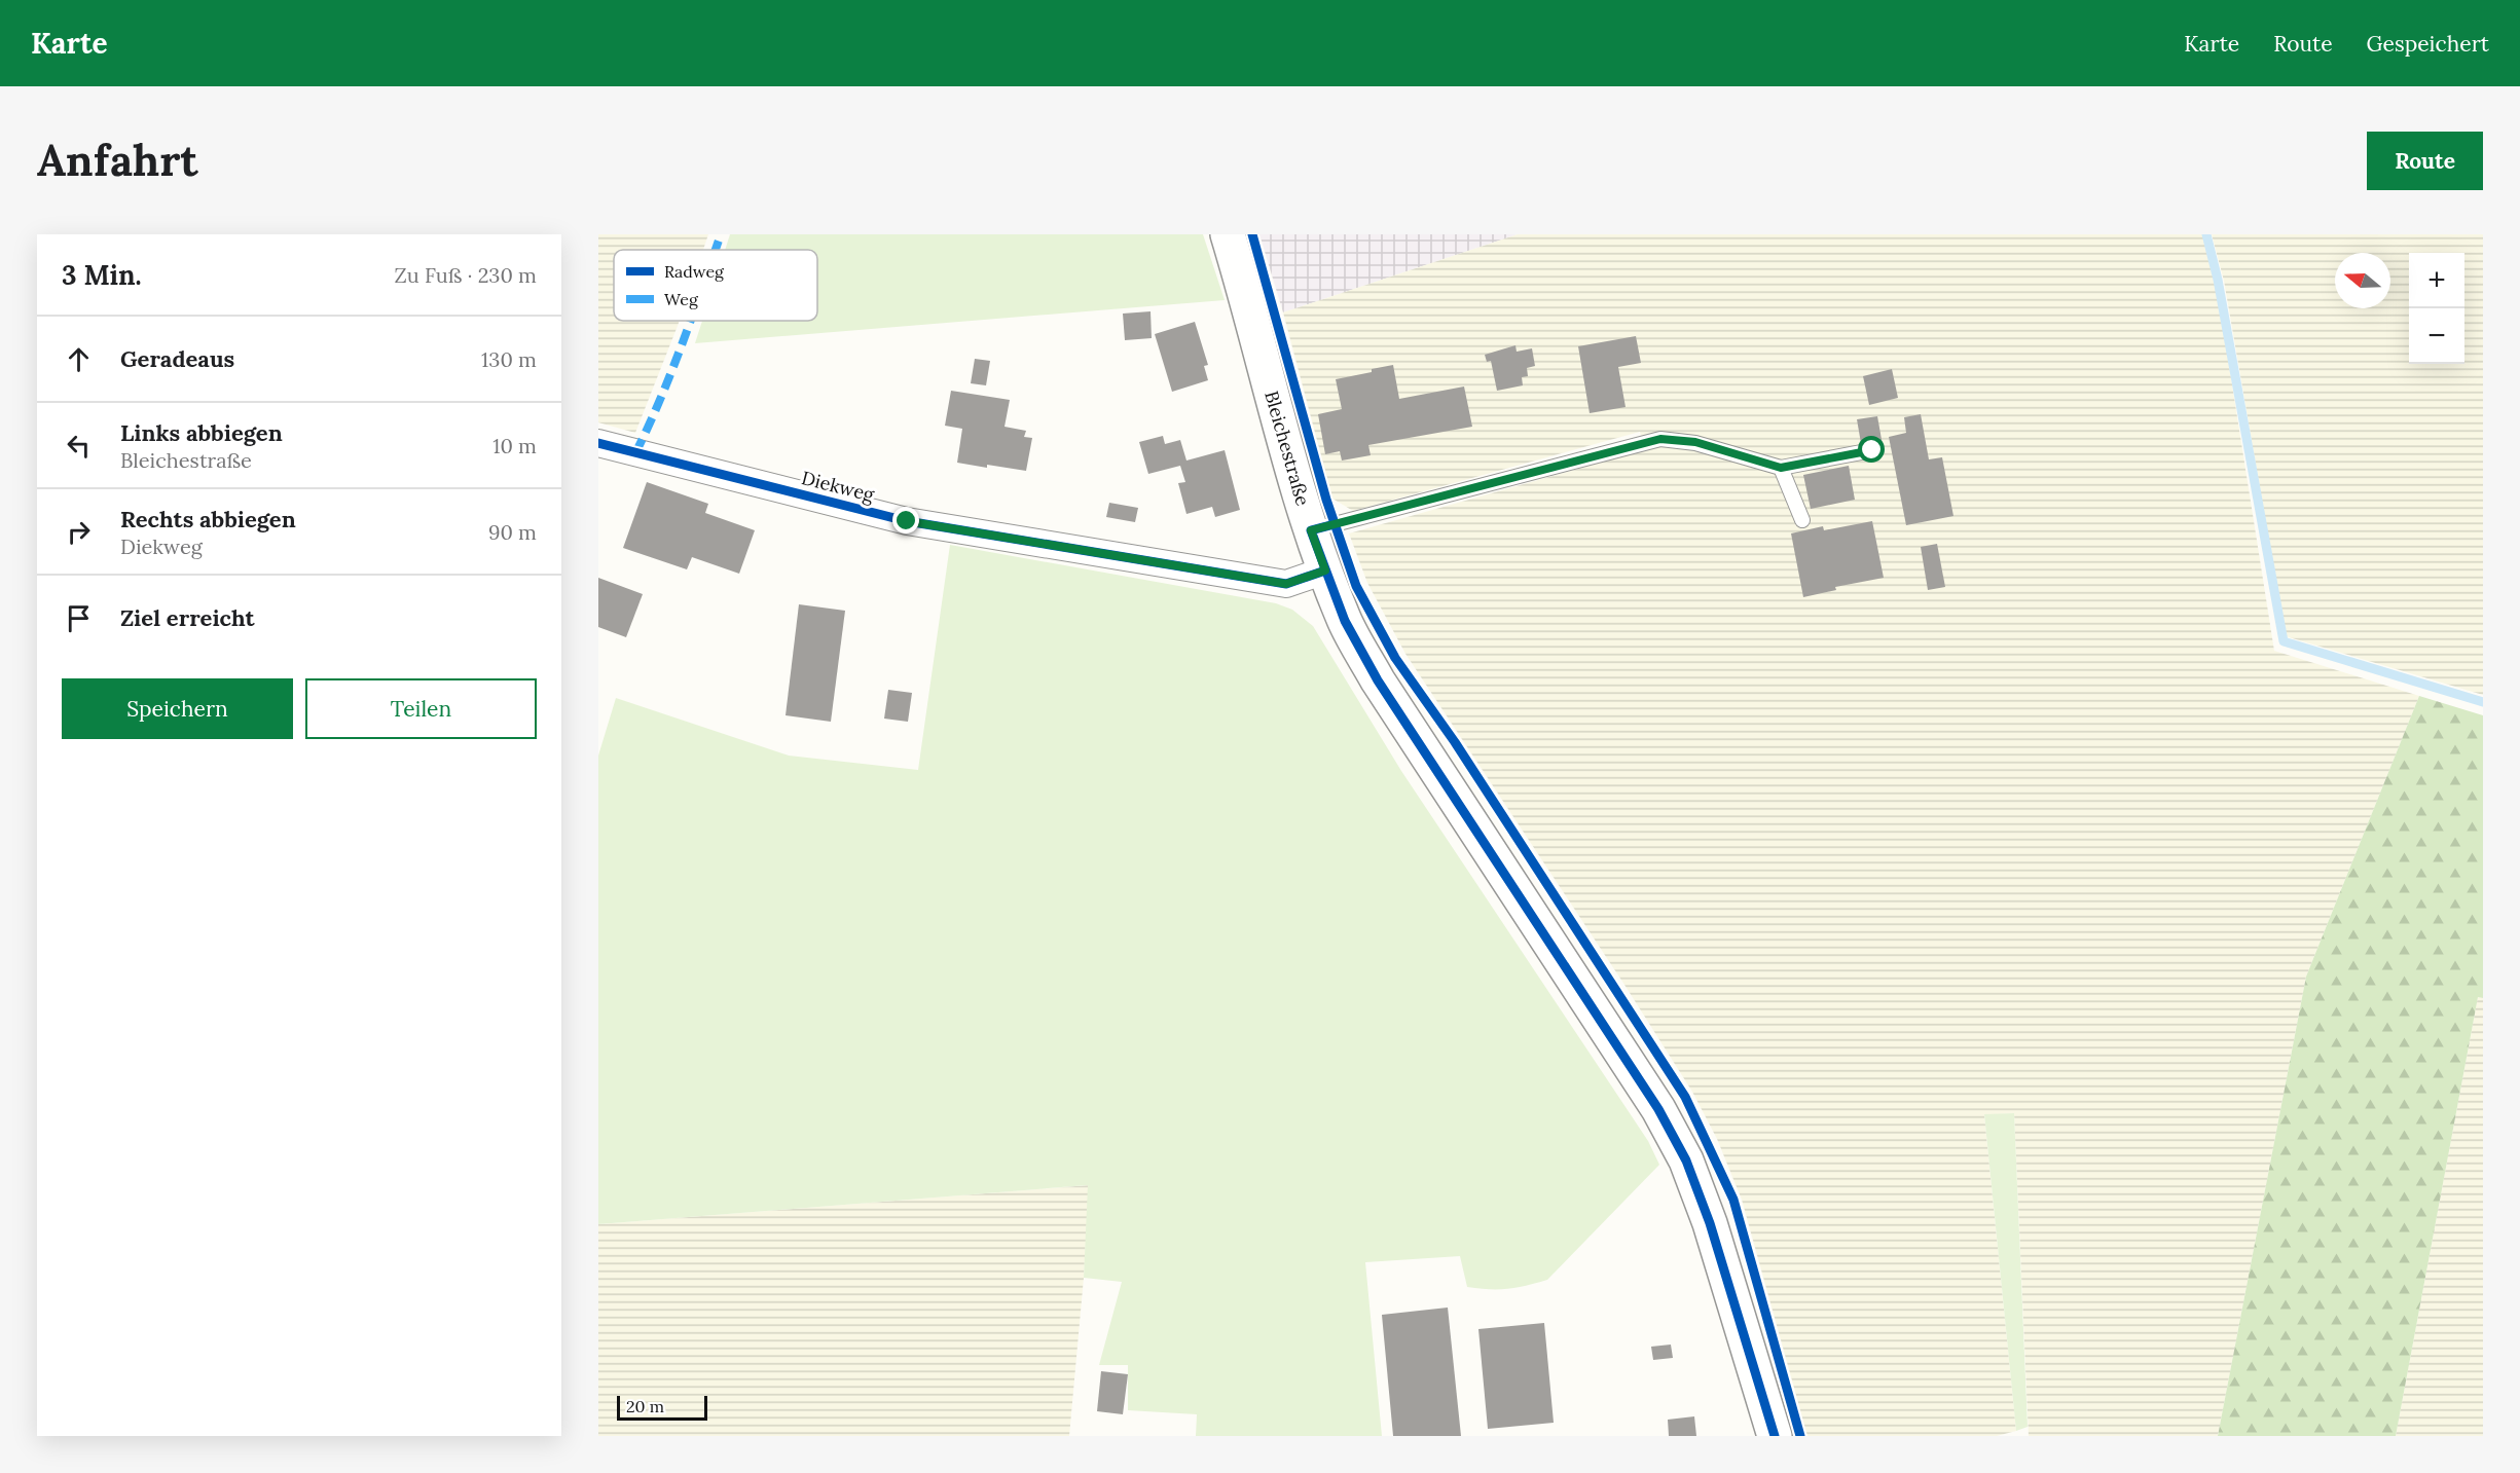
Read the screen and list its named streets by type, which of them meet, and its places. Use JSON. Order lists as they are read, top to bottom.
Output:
{
  "streets": {
    "street": ["Bleichestraße", "Diekweg"]
  },
  "crossings": [
    ["Bleichestraße", "Diekweg"]
  ],
  "legend": ["Radweg", "Weg"],
  "scale_bar": "20 m",
  "north": "left",
  "page": {
    "header": "Karte",
    "nav": ["Karte", "Route", "Gespeichert"],
    "buttons": [
      "Route",
      ["Speichern", "Teilen"]
    ],
    "title": "Anfahrt",
    "heading": ["3 Min.", "Zu Fuß · 230 m"],
    "map_buttons": ["+", "−"],
    "list": [
      ["Geradeaus", "130 m"],
      ["Links abbiegen", "Bleichestraße", "10 m"],
      ["Rechts abbiegen", "Diekweg", "90 m"],
      "Ziel erreicht"
    ],
    "scale": "20 m"
  }
}
